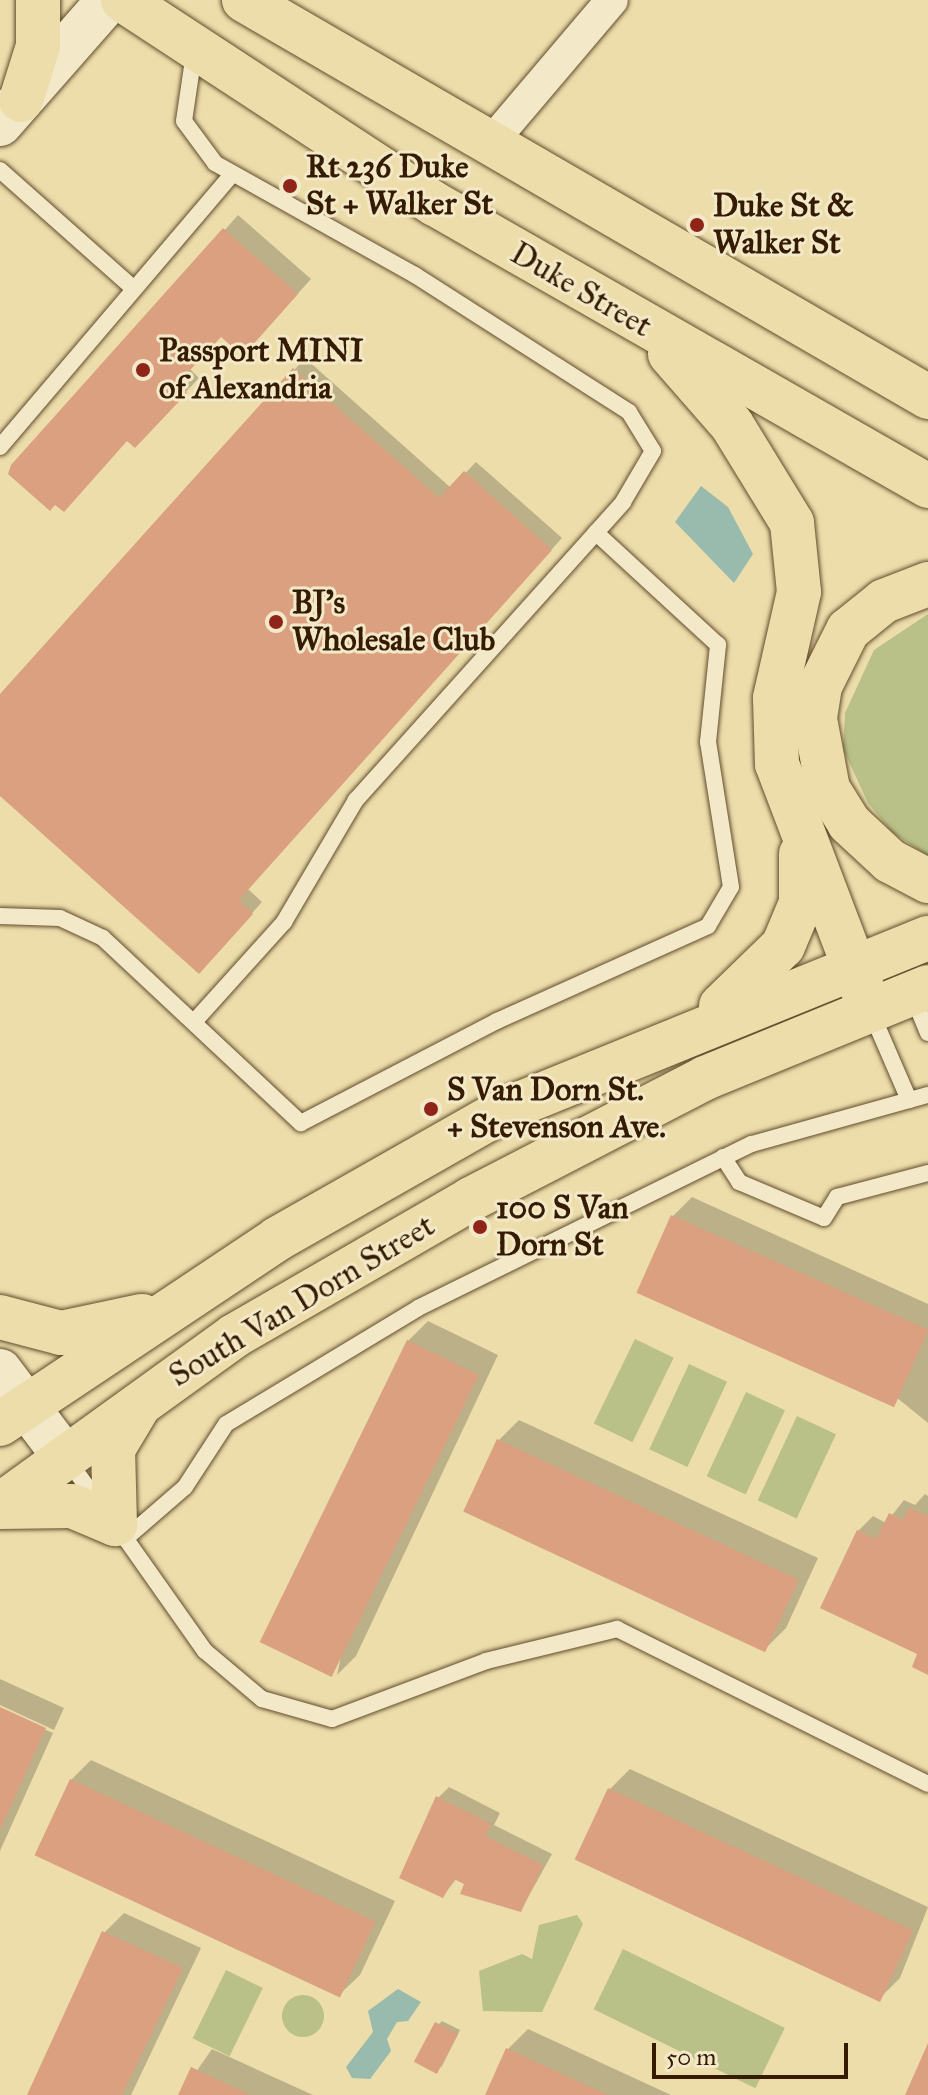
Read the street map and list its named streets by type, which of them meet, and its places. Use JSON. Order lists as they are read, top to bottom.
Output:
{
  "streets": {
    "main road": ["Duke Street", "South Van Dorn Street"]
  },
  "places": [
    "Rt 236 Duke St + Walker St",
    "Duke St & Walker St",
    "Passport MINI of Alexandria",
    "BJ's Wholesale Club",
    "S Van Dorn St. + Stevenson Ave.",
    "100 S Van Dorn St"
  ],
  "scale_bar": "50 m"
}
